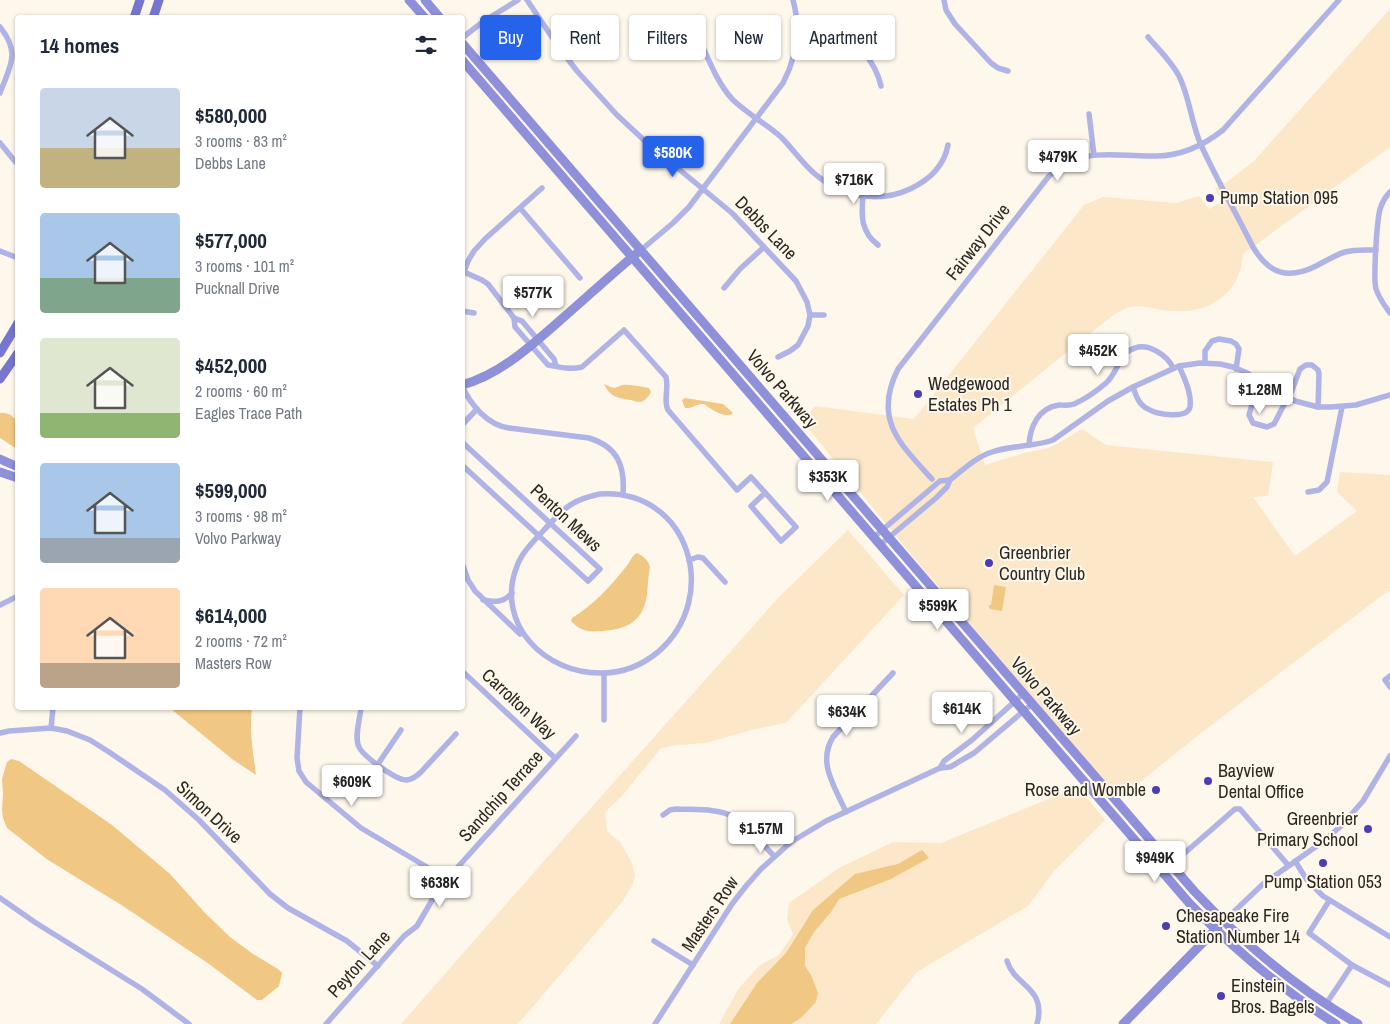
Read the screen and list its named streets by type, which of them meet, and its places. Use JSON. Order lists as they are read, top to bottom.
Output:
{
  "streets": {
    "main road": ["Volvo Parkway"],
    "street": [
      "Debbs Lane",
      "Fairway Drive",
      "Penton Mews",
      "Carrolton Way",
      "Sandchip Terrace",
      "Simon Drive",
      "Masters Row",
      "Peyton Lane"
    ]
  },
  "crossings": [
    ["Volvo Parkway", "Masters Row"],
    ["Carrolton Way", "Sandchip Terrace"],
    ["Sandchip Terrace", "Peyton Lane"],
    ["Simon Drive", "Peyton Lane"]
  ],
  "places": [
    "Pump Station 095",
    "Wedgewood Estates Ph 1",
    "Greenbrier Country Club",
    "Bayview Dental Office",
    "Rose and Womble",
    "Greenbrier Primary School",
    "Pump Station 053",
    "Chesapeake Fire Station Number 14",
    "Einstein Bros. Bagels"
  ],
  "page": {
    "chip": [
      "Buy",
      "Rent",
      "Filters",
      "New",
      "Apartment"
    ],
    "heading": "14 homes",
    "list": [
      {
        "name": "$580,000",
        "note": "3 rooms · 83 m² · Debbs Lane"
      },
      {
        "name": "$577,000",
        "note": "3 rooms · 101 m² · Pucknall Drive"
      },
      {
        "name": "$452,000",
        "note": "2 rooms · 60 m² · Eagles Trace Path"
      },
      {
        "name": "$599,000",
        "note": "3 rooms · 98 m² · Volvo Parkway"
      },
      {
        "name": "$614,000",
        "note": "2 rooms · 72 m² · Masters Row"
      }
    ],
    "price": [
      "$580K",
      "$479K",
      "$716K",
      "$577K",
      "$452K",
      "$1.28M",
      "$353K",
      "$599K",
      "$614K",
      "$634K",
      "$609K",
      "$1.57M",
      "$949K",
      "$638K"
    ]
  }
}
